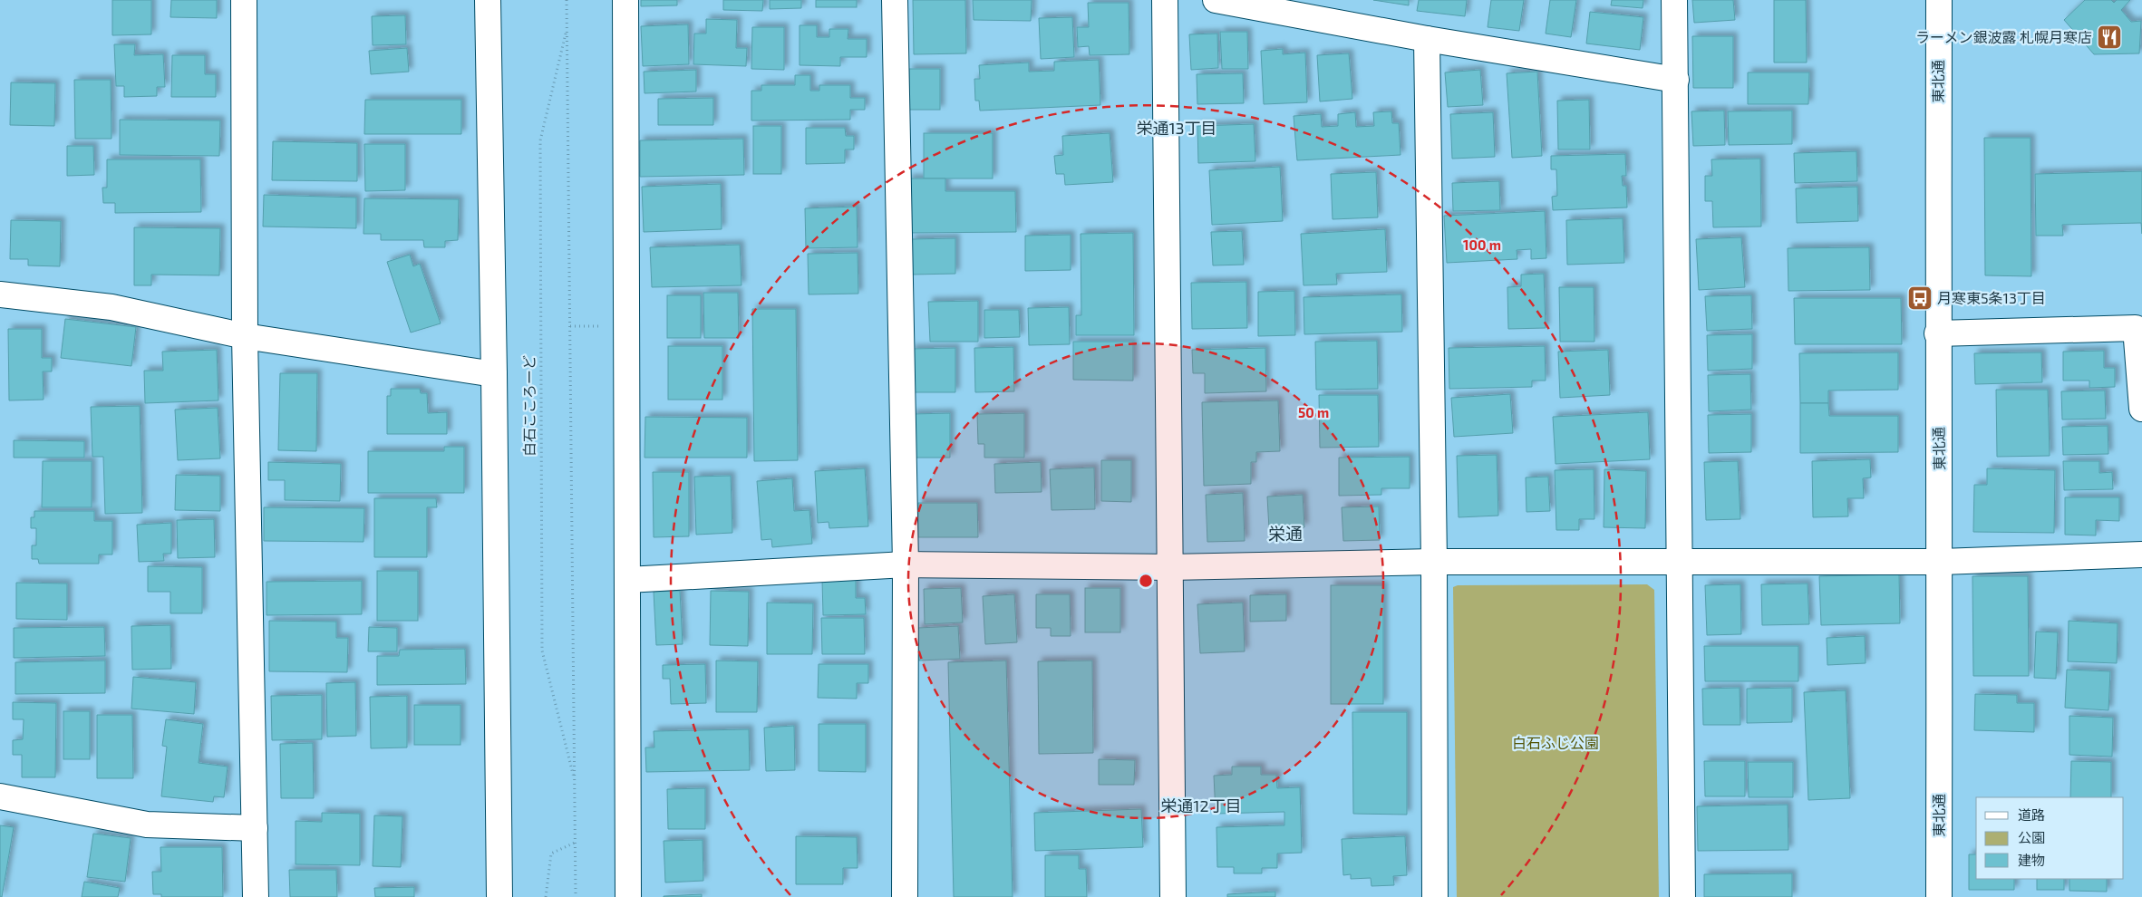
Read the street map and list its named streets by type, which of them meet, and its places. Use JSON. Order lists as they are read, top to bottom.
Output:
{
  "streets": {
    "street": ["東北通"],
    "path": ["白石こころーど"]
  },
  "districts": ["栄通13丁目", "栄通", "栄通12丁目"],
  "parks": ["白石ふじ公園"],
  "places": {
    "restaurant": ["ラーメン銀波露 札幌月寒店"],
    "bus stop": ["月寒東5条13丁目"]
  },
  "legend": ["道路", "公園", "建物"],
  "rings": ["100 m", "50 m"]
}
